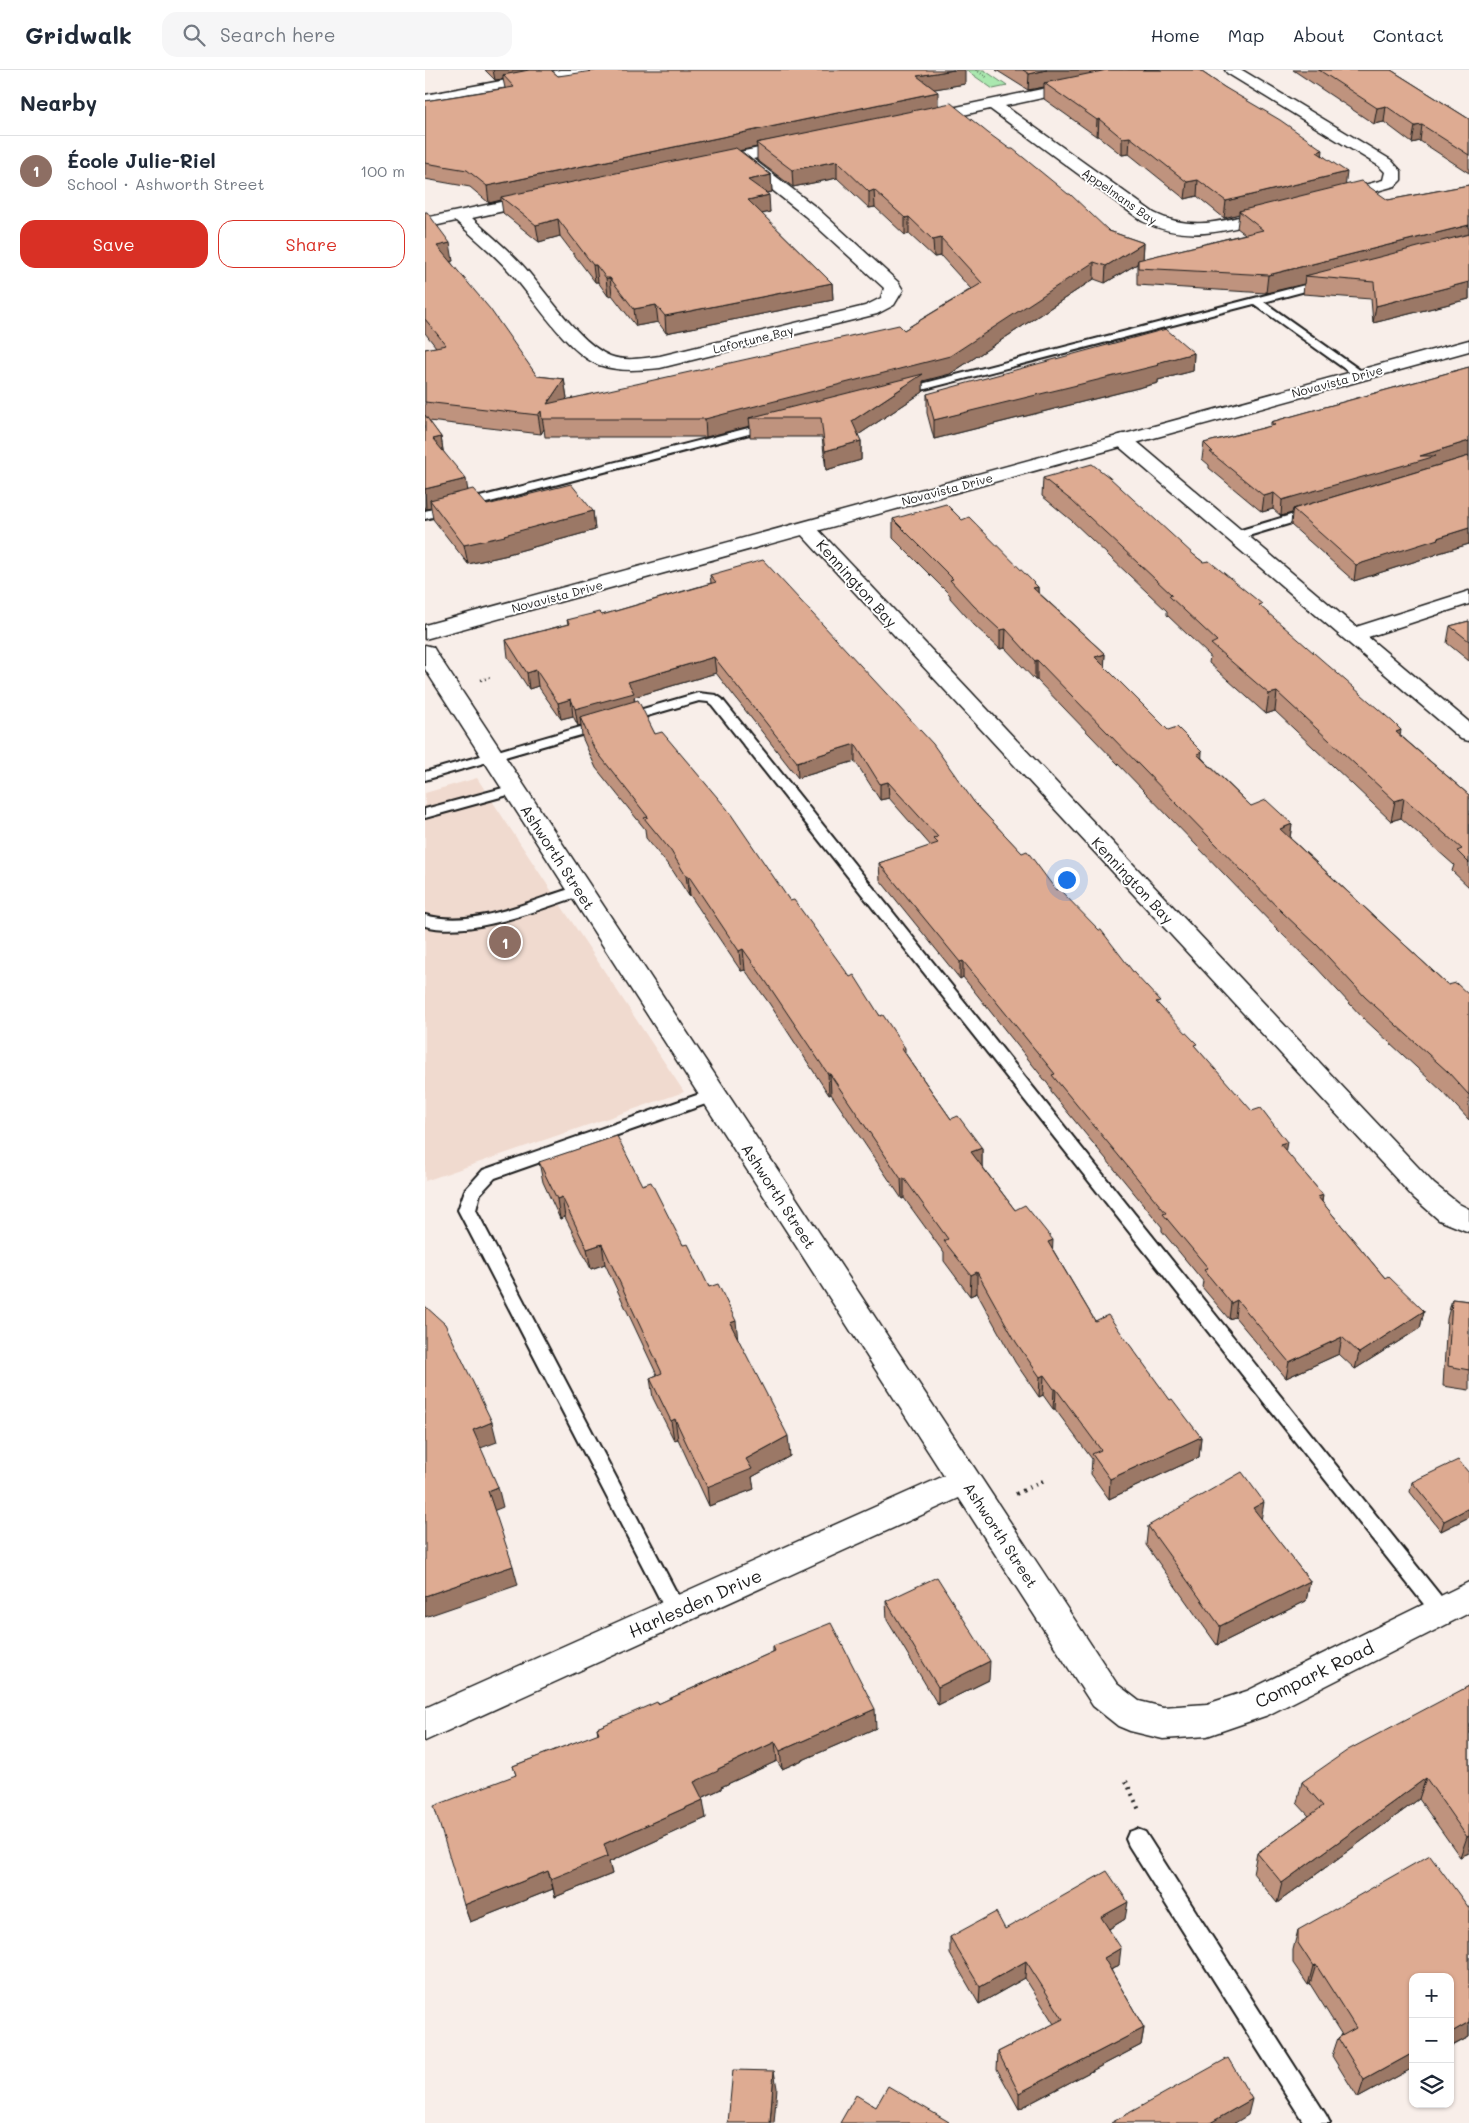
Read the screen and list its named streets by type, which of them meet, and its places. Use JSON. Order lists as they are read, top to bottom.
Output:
{
  "streets": {
    "street": [
      "Appelmans Bay",
      "Lafortune Bay",
      "Novavista Drive",
      "Kennington Bay",
      "Ashworth Street",
      "Harlesden Drive",
      "Compark Road"
    ]
  },
  "crossings": [
    ["Novavista Drive", "Kennington Bay"],
    ["Ashworth Street", "Harlesden Drive"],
    ["Ashworth Street", "Compark Road"]
  ],
  "page": {
    "header": "Gridwalk",
    "search": "Search here",
    "nav": [
      "Home",
      "Map",
      "About",
      "Contact"
    ],
    "heading": "Nearby",
    "list": [
      {
        "mark": "1",
        "name": "École Julie-Riel",
        "note": "School · Ashworth Street",
        "value": "100 m"
      }
    ],
    "buttons": ["Save", "Share"],
    "pins": "1",
    "map_buttons": ["+", "−"]
  }
}
